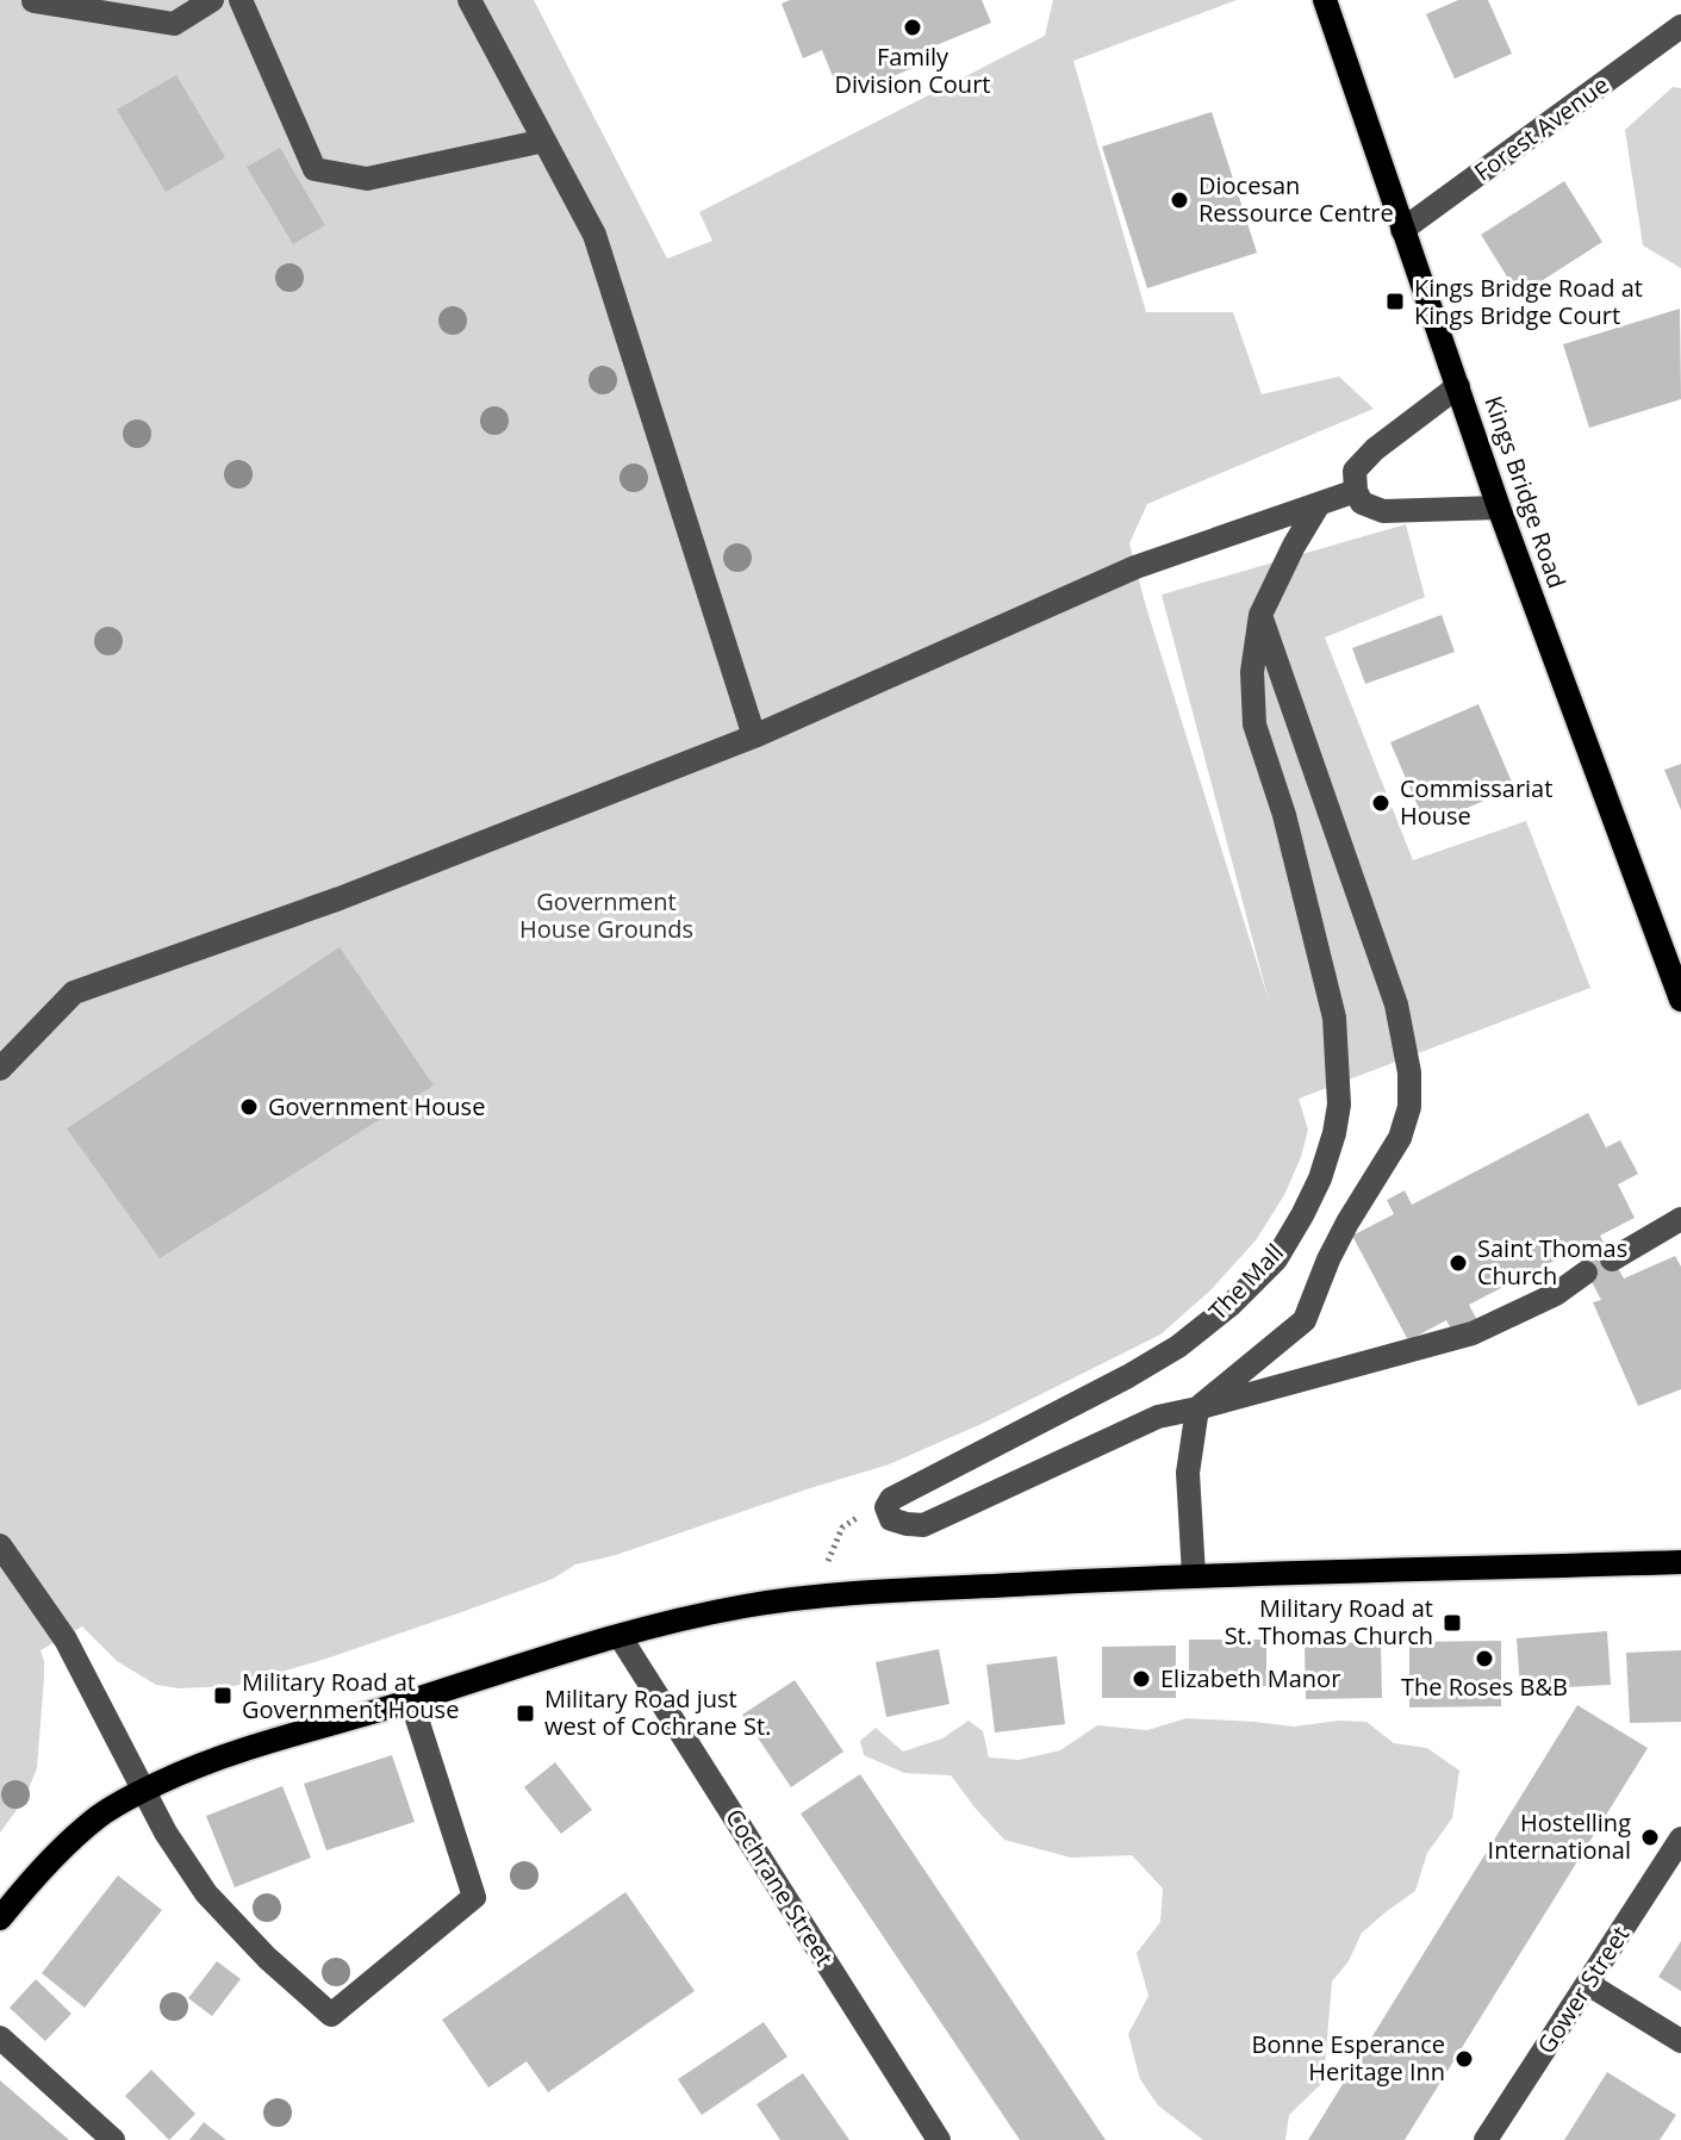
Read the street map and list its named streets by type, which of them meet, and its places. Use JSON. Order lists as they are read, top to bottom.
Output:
{
  "streets": {
    "main road": ["Kings Bridge Road"],
    "street": [
      "Forest Avenue",
      "The Mall",
      "Cochrane Street",
      "Gower Street"
    ]
  },
  "crossings": [
    ["Forest Avenue", "Kings Bridge Road"]
  ],
  "parks": ["Government House Grounds"],
  "places": {
    "other": [
      "Family Division Court",
      "Diocesan Ressource Centre",
      "Commissariat House",
      "Government House",
      "Saint Thomas Church",
      "The Roses B&B",
      "Elizabeth Manor",
      "Hostelling International",
      "Bonne Esperance Heritage Inn"
    ],
    "transit": [
      "Kings Bridge Road at Kings Bridge Court",
      "Military Road at St. Thomas Church",
      "Military Road at Government House",
      "Military Road just west of Cochrane St."
    ]
  }
}
